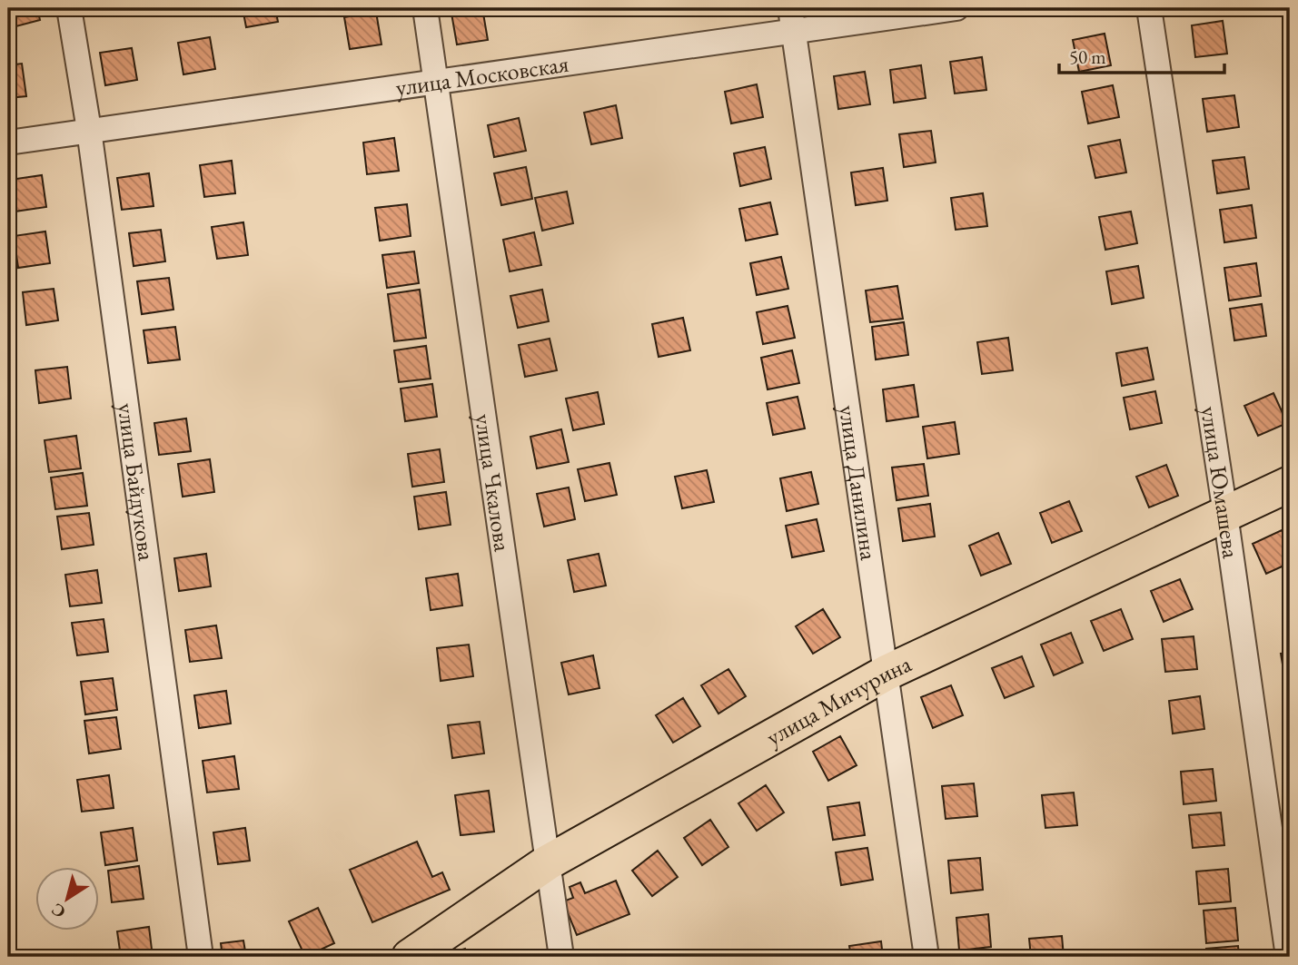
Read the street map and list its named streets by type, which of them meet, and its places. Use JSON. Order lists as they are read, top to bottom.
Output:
{
  "streets": {
    "main road": ["улица Мичурина"],
    "street": [
      "улица Московская",
      "улица Байдукова",
      "улица Чкалова",
      "улица Данилина",
      "улица Юмашева"
    ]
  },
  "crossings": [
    ["улица Московская", "улица Байдукова"],
    ["улица Московская", "улица Чкалова"],
    ["улица Московская", "улица Данилина"],
    ["улица Чкалова", "улица Мичурина"],
    ["улица Данилина", "улица Мичурина"],
    ["улица Юмашева", "улица Мичурина"]
  ],
  "scale_bar": "50 m",
  "north": "bottom left"
}
